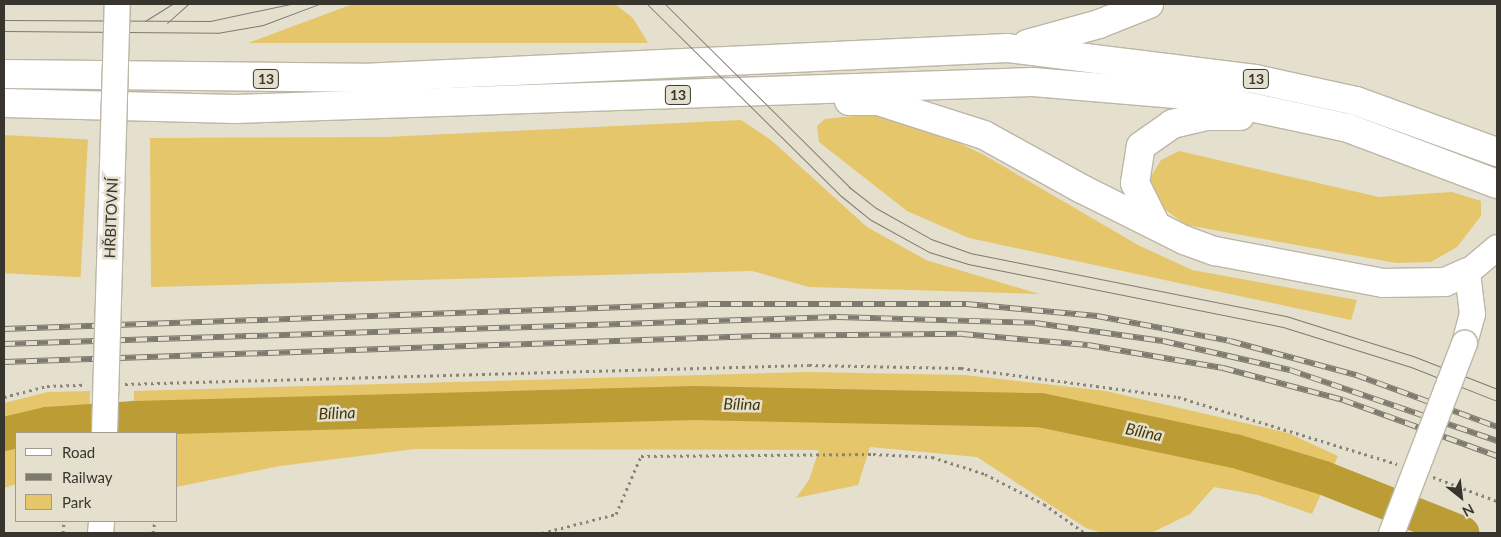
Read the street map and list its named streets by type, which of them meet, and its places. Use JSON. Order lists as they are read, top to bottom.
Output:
{
  "streets": {
    "highway": ["13"],
    "street": ["HŘBITOVNÍ"]
  },
  "water": ["Bílina"],
  "legend": ["Road", "Railway", "Park"],
  "north": "bottom right"
}
